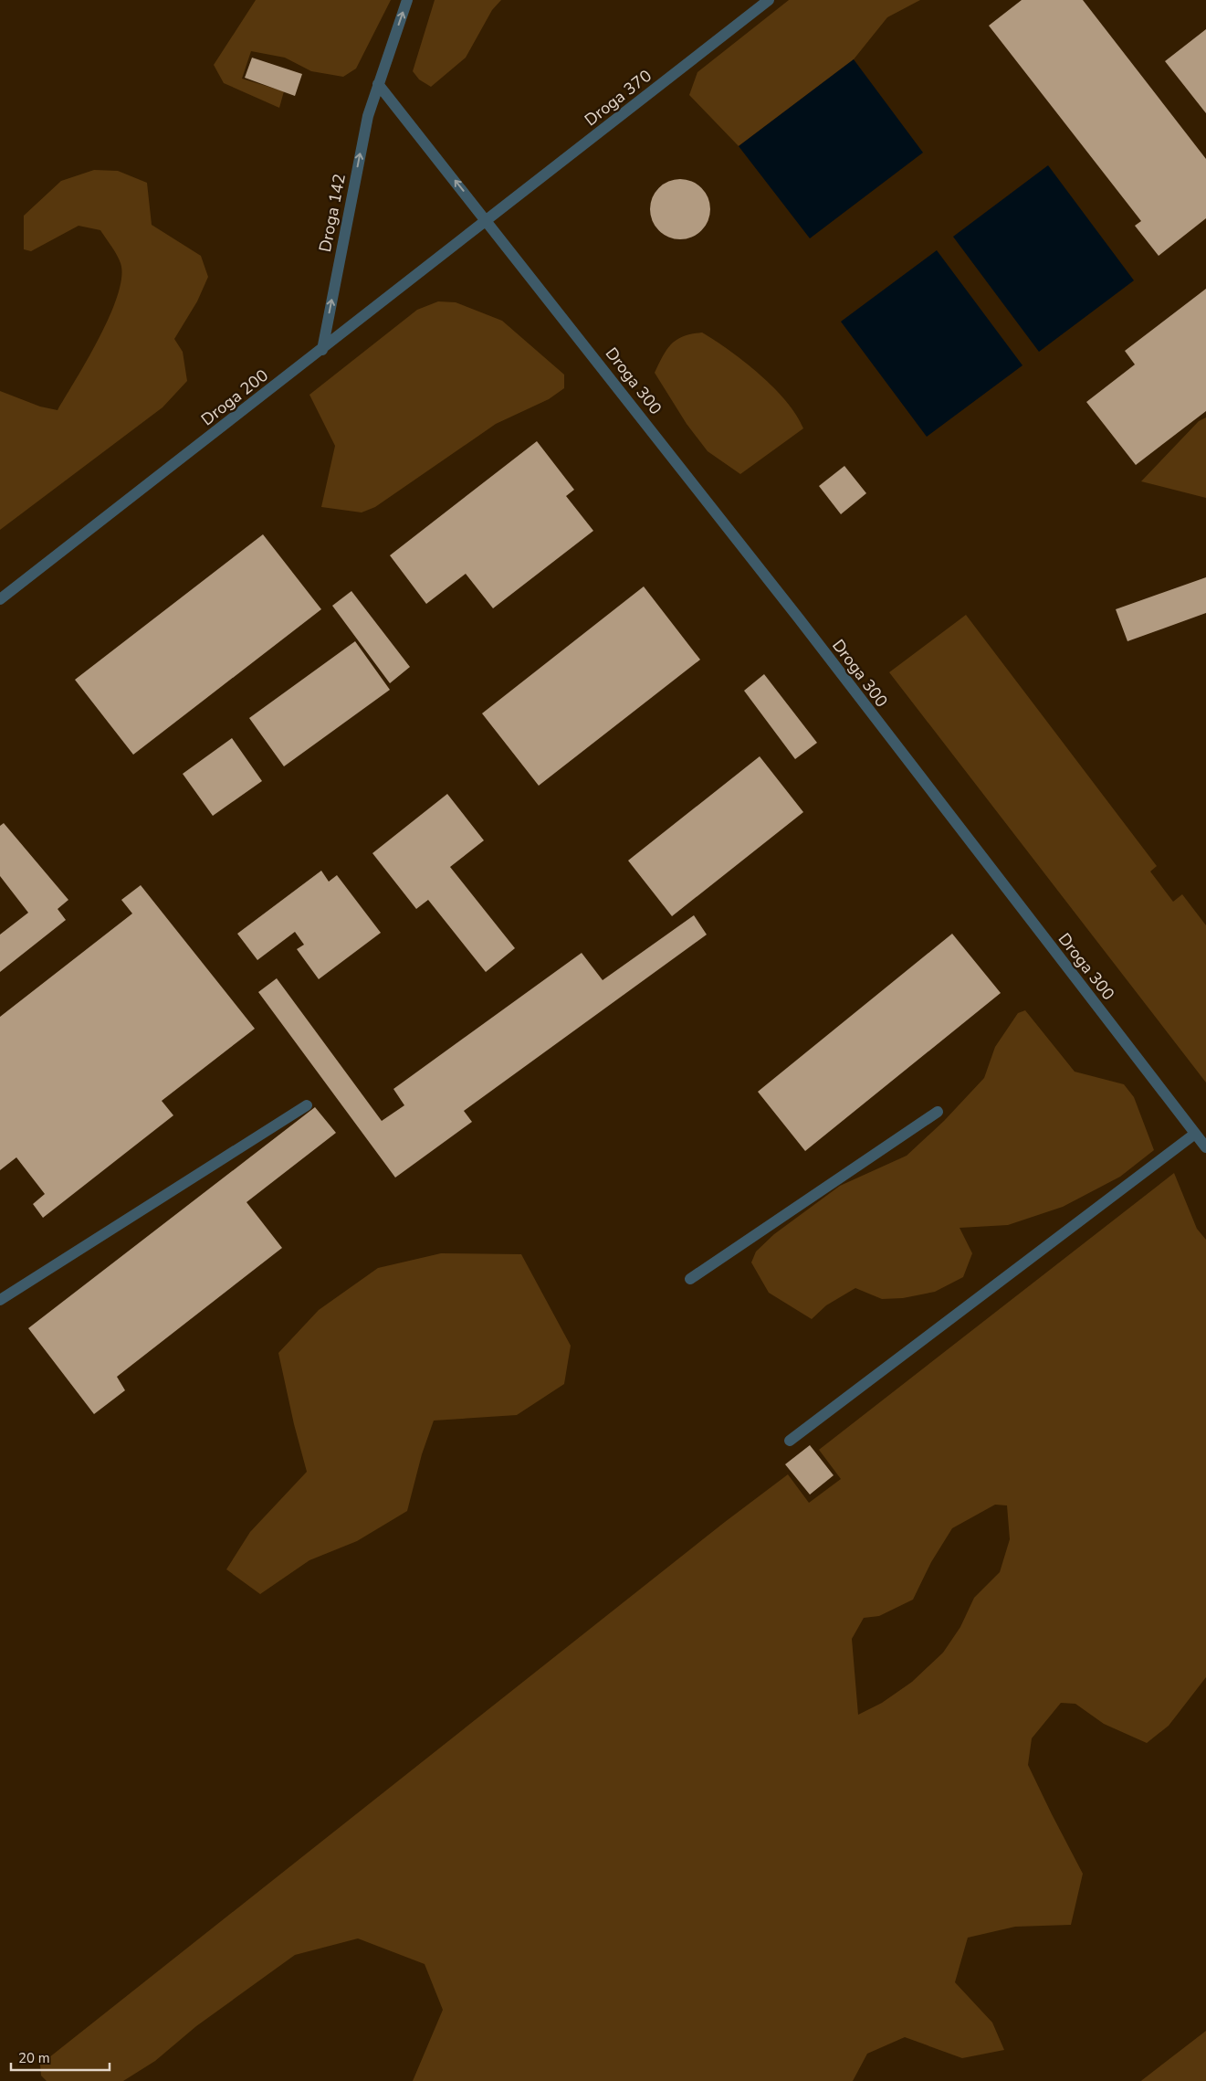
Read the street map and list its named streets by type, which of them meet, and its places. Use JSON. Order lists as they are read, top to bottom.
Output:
{
  "streets": {
    "lane": [
      "Droga 370",
      "Droga 142",
      "Droga 300",
      "Droga 200"
    ]
  },
  "crossings": [
    ["Droga 370", "Droga 300"],
    ["Droga 370", "Droga 200"],
    ["Droga 142", "Droga 200"],
    ["Droga 300", "Droga 200"]
  ],
  "one_way": ["Droga 142"],
  "scale_bar": "20 m"
}
